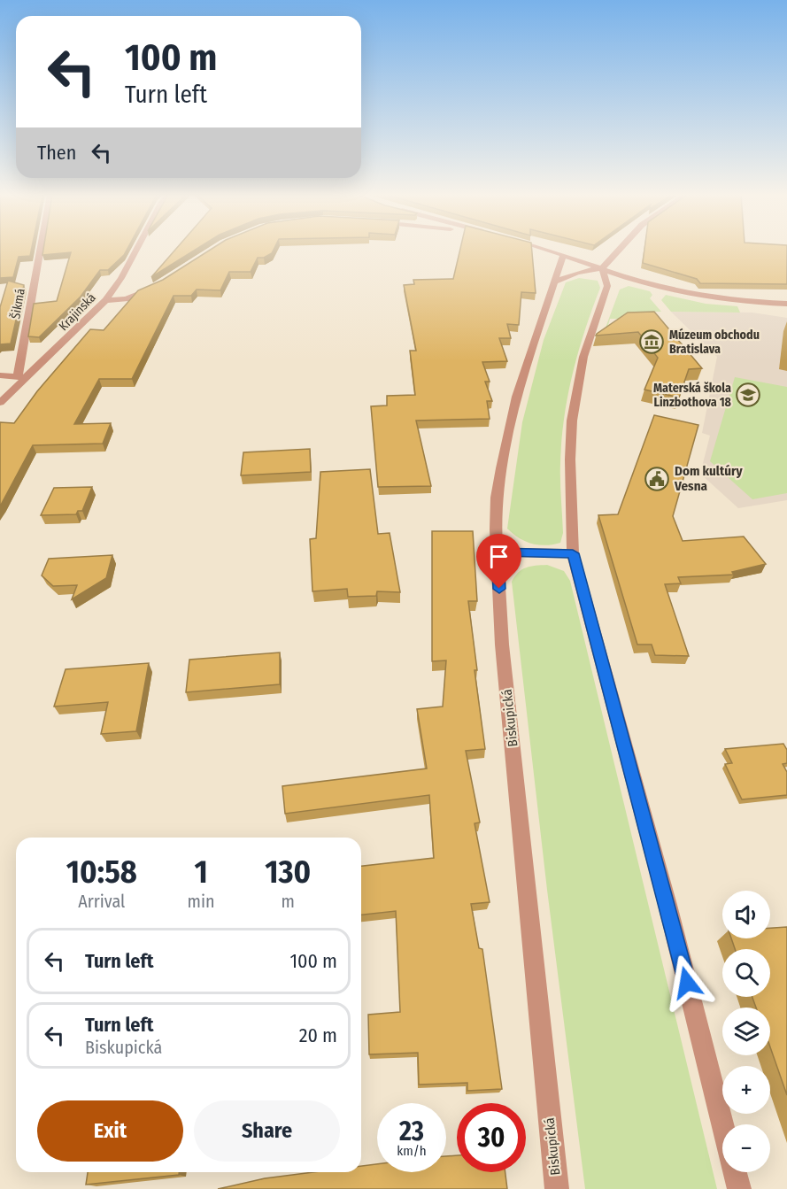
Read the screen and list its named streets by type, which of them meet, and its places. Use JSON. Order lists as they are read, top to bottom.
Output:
{
  "streets": {
    "street": ["Šikmá", "Krajinská", "Biskupická"]
  },
  "crossings": [
    ["Šikmá", "Krajinská"]
  ],
  "places": {
    "museum": ["Múzeum obchodu Bratislava"],
    "school or university": ["Materská škola Linzbothova 18"],
    "public building": ["Dom kultúry Vesna"]
  },
  "page": {
    "turn": ["100 m", "Turn left"],
    "then": "Then",
    "eta": [
      "10:58",
      "Arrival",
      "1",
      "min",
      "130",
      "m"
    ],
    "map_buttons": ["+", "−"],
    "list": [
      {
        "name": "Turn left",
        "value": "100 m"
      },
      {
        "name": "Turn left",
        "note": "Biskupická",
        "value": "20 m"
      }
    ],
    "buttons": ["Exit", "Share"],
    "speed": "23 km/h",
    "limit": "30"
  }
}
